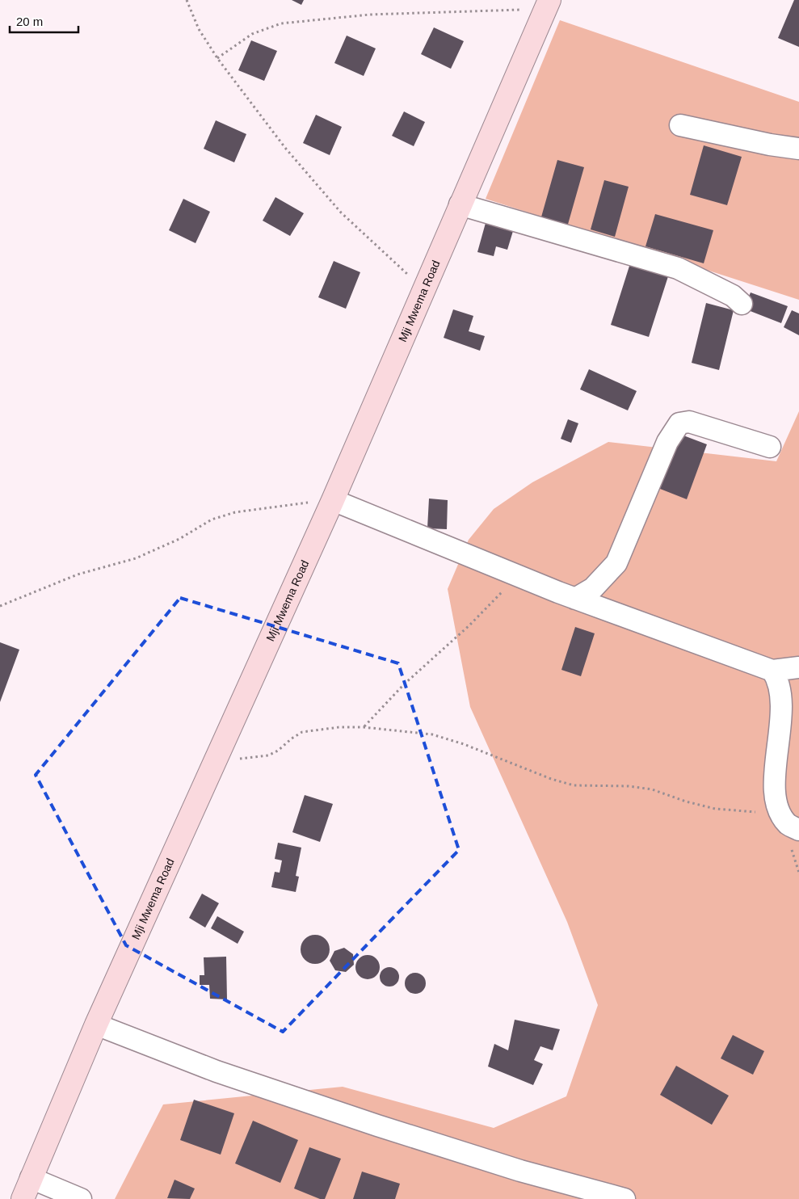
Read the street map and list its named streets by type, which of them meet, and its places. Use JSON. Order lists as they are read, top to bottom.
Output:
{
  "streets": {
    "main road": ["Mji Mwema Road"]
  },
  "scale_bar": "20 m"
}
